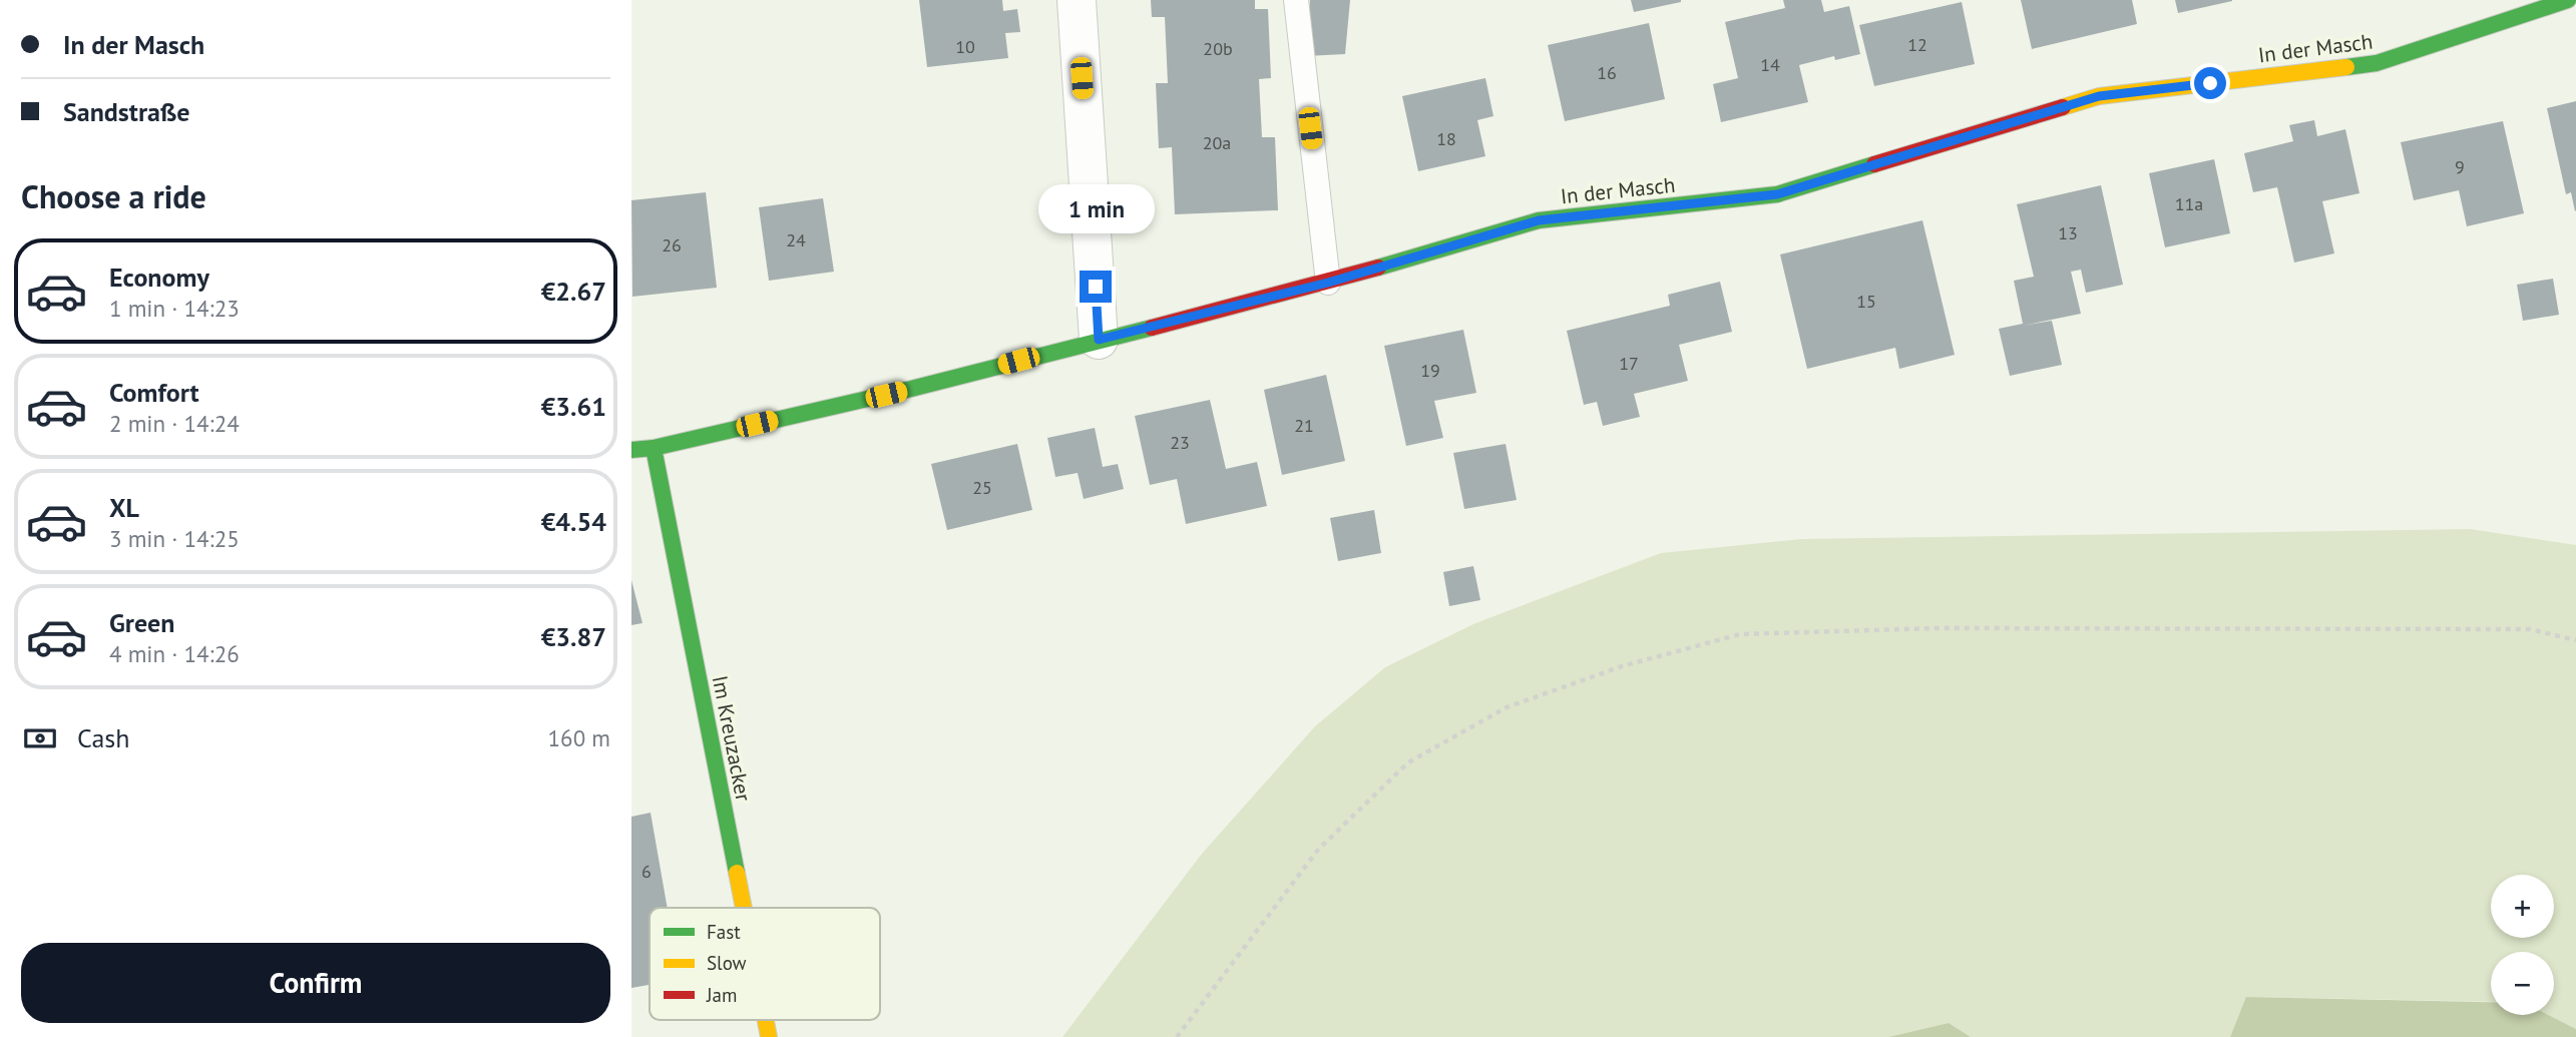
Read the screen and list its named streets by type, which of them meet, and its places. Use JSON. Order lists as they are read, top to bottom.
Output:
{
  "streets": {
    "street": ["In der Masch", "Im Kreuzacker"]
  },
  "crossings": [
    ["In der Masch", "Im Kreuzacker"]
  ],
  "house_numbers": [
    "12",
    "10",
    "20b",
    "14",
    "16",
    "18",
    "20a",
    "9",
    "11a",
    "13",
    "24",
    "26",
    "15",
    "17",
    "19",
    "21",
    "23",
    "25",
    "6"
  ],
  "legend": ["Fast", "Slow", "Jam"],
  "page": {
    "banner": ["In der Masch", "Sandstraße"],
    "heading": "Choose a ride",
    "bubble": "1 min",
    "list": [
      {
        "name": "Economy",
        "note": "1 min · 14:23",
        "value": "€2.67"
      },
      {
        "name": "Comfort",
        "note": "2 min · 14:24",
        "value": "€3.61"
      },
      {
        "name": "XL",
        "note": "3 min · 14:25",
        "value": "€4.54"
      },
      {
        "name": "Green",
        "note": "4 min · 14:26",
        "value": "€3.87"
      }
    ],
    "pay": ["Cash", "160 m"],
    "map_buttons": ["+", "−"],
    "buttons": "Confirm"
  }
}
